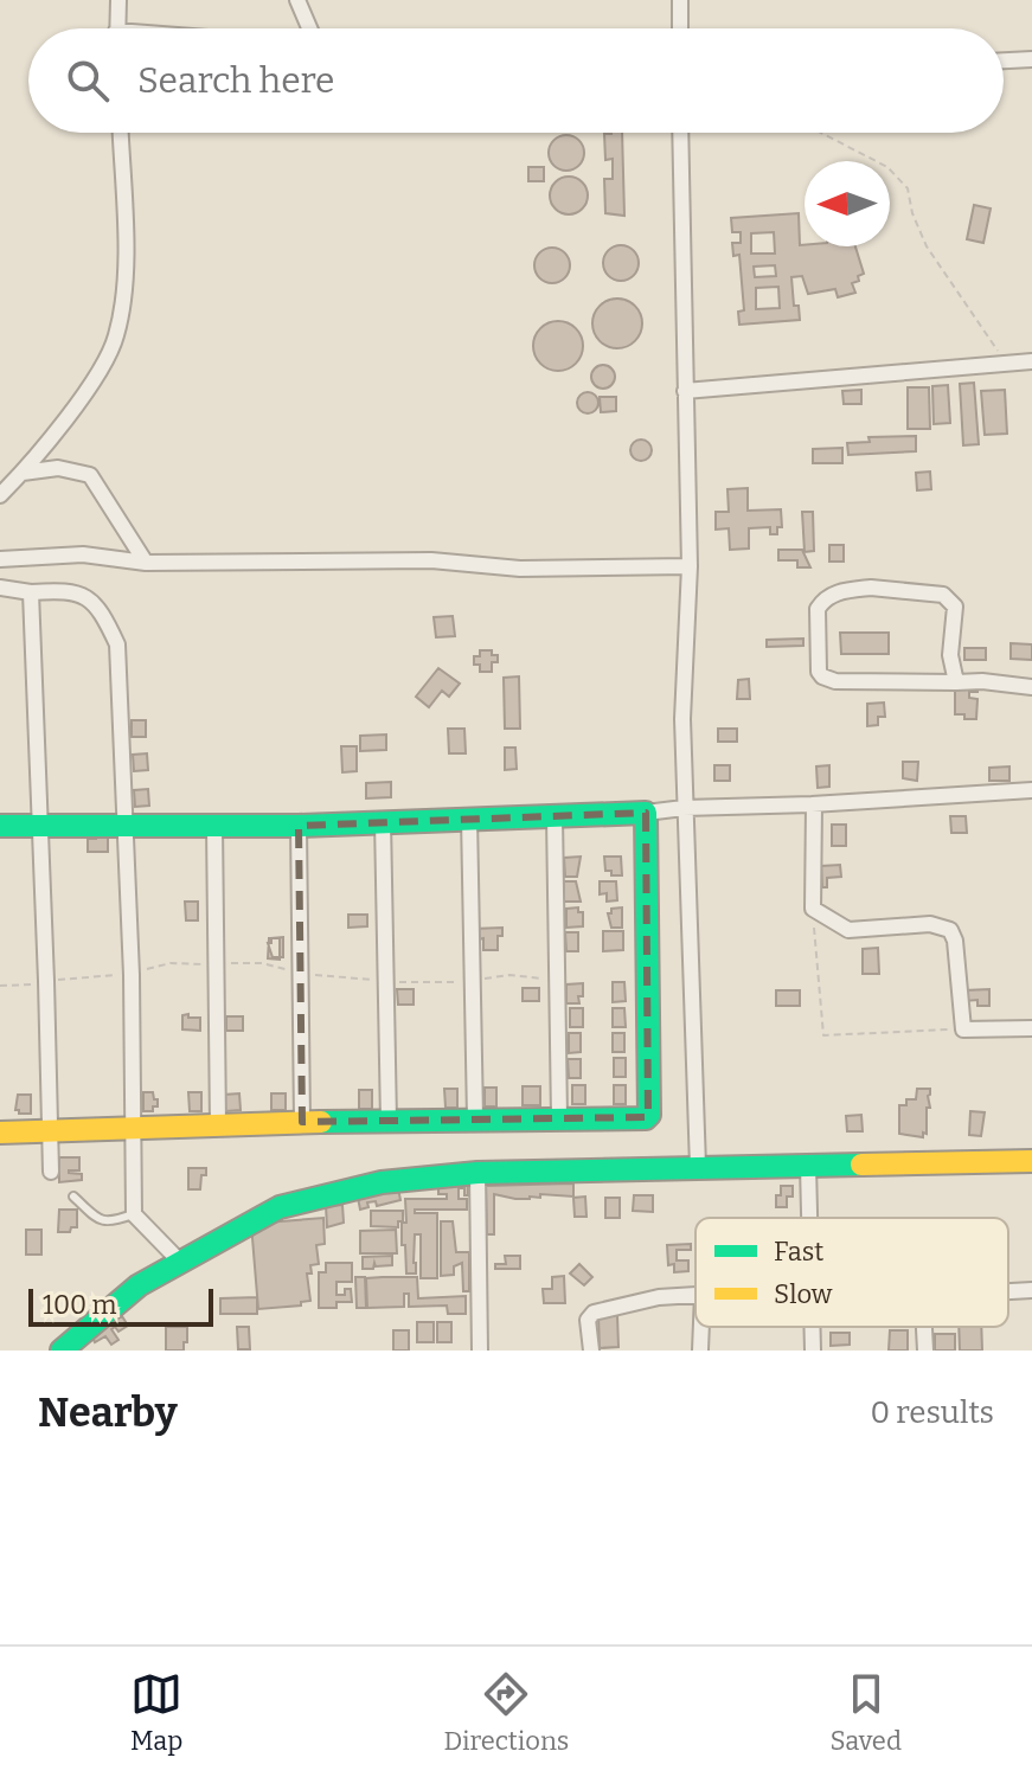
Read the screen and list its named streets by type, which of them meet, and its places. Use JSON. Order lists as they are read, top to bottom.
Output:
{
  "legend": ["Fast", "Slow"],
  "scale_bar": "100 m",
  "north": "left",
  "page": {
    "search": "Search here",
    "scale": "100 m",
    "heading": ["Nearby", "0 results"],
    "nav": ["Map", "Directions", "Saved"]
  }
}
